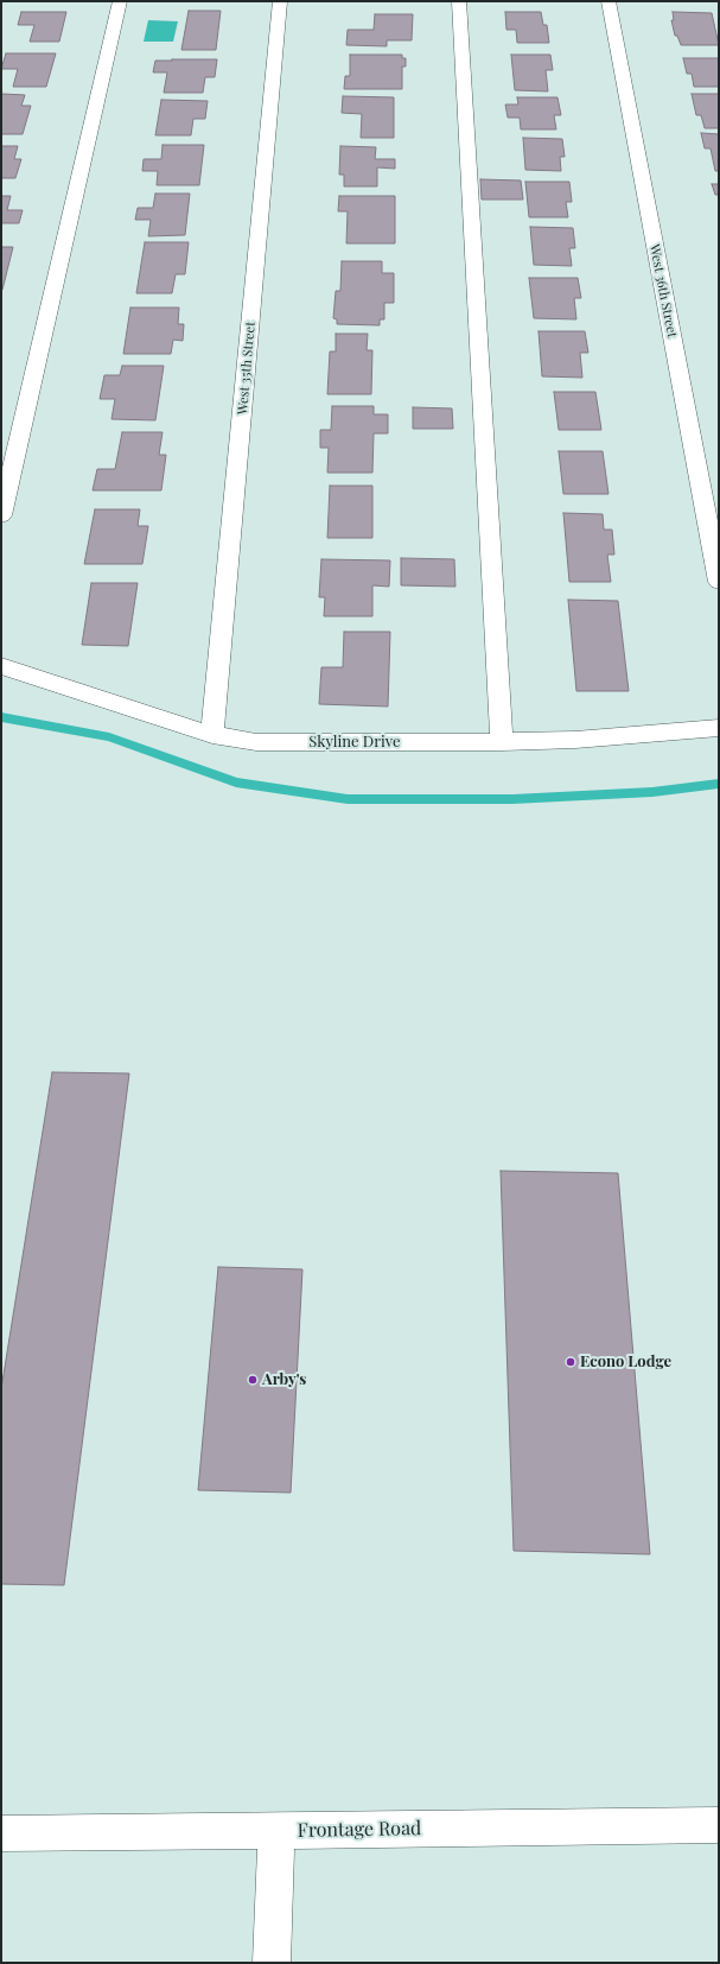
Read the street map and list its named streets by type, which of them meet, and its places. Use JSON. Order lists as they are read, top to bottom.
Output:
{
  "streets": {
    "street": [
      "West 36th Street",
      "West 35th Street",
      "Skyline Drive",
      "Frontage Road"
    ]
  },
  "crossings": [
    ["West 35th Street", "Skyline Drive"]
  ],
  "places": ["Econo Lodge", "Arby's"]
}
